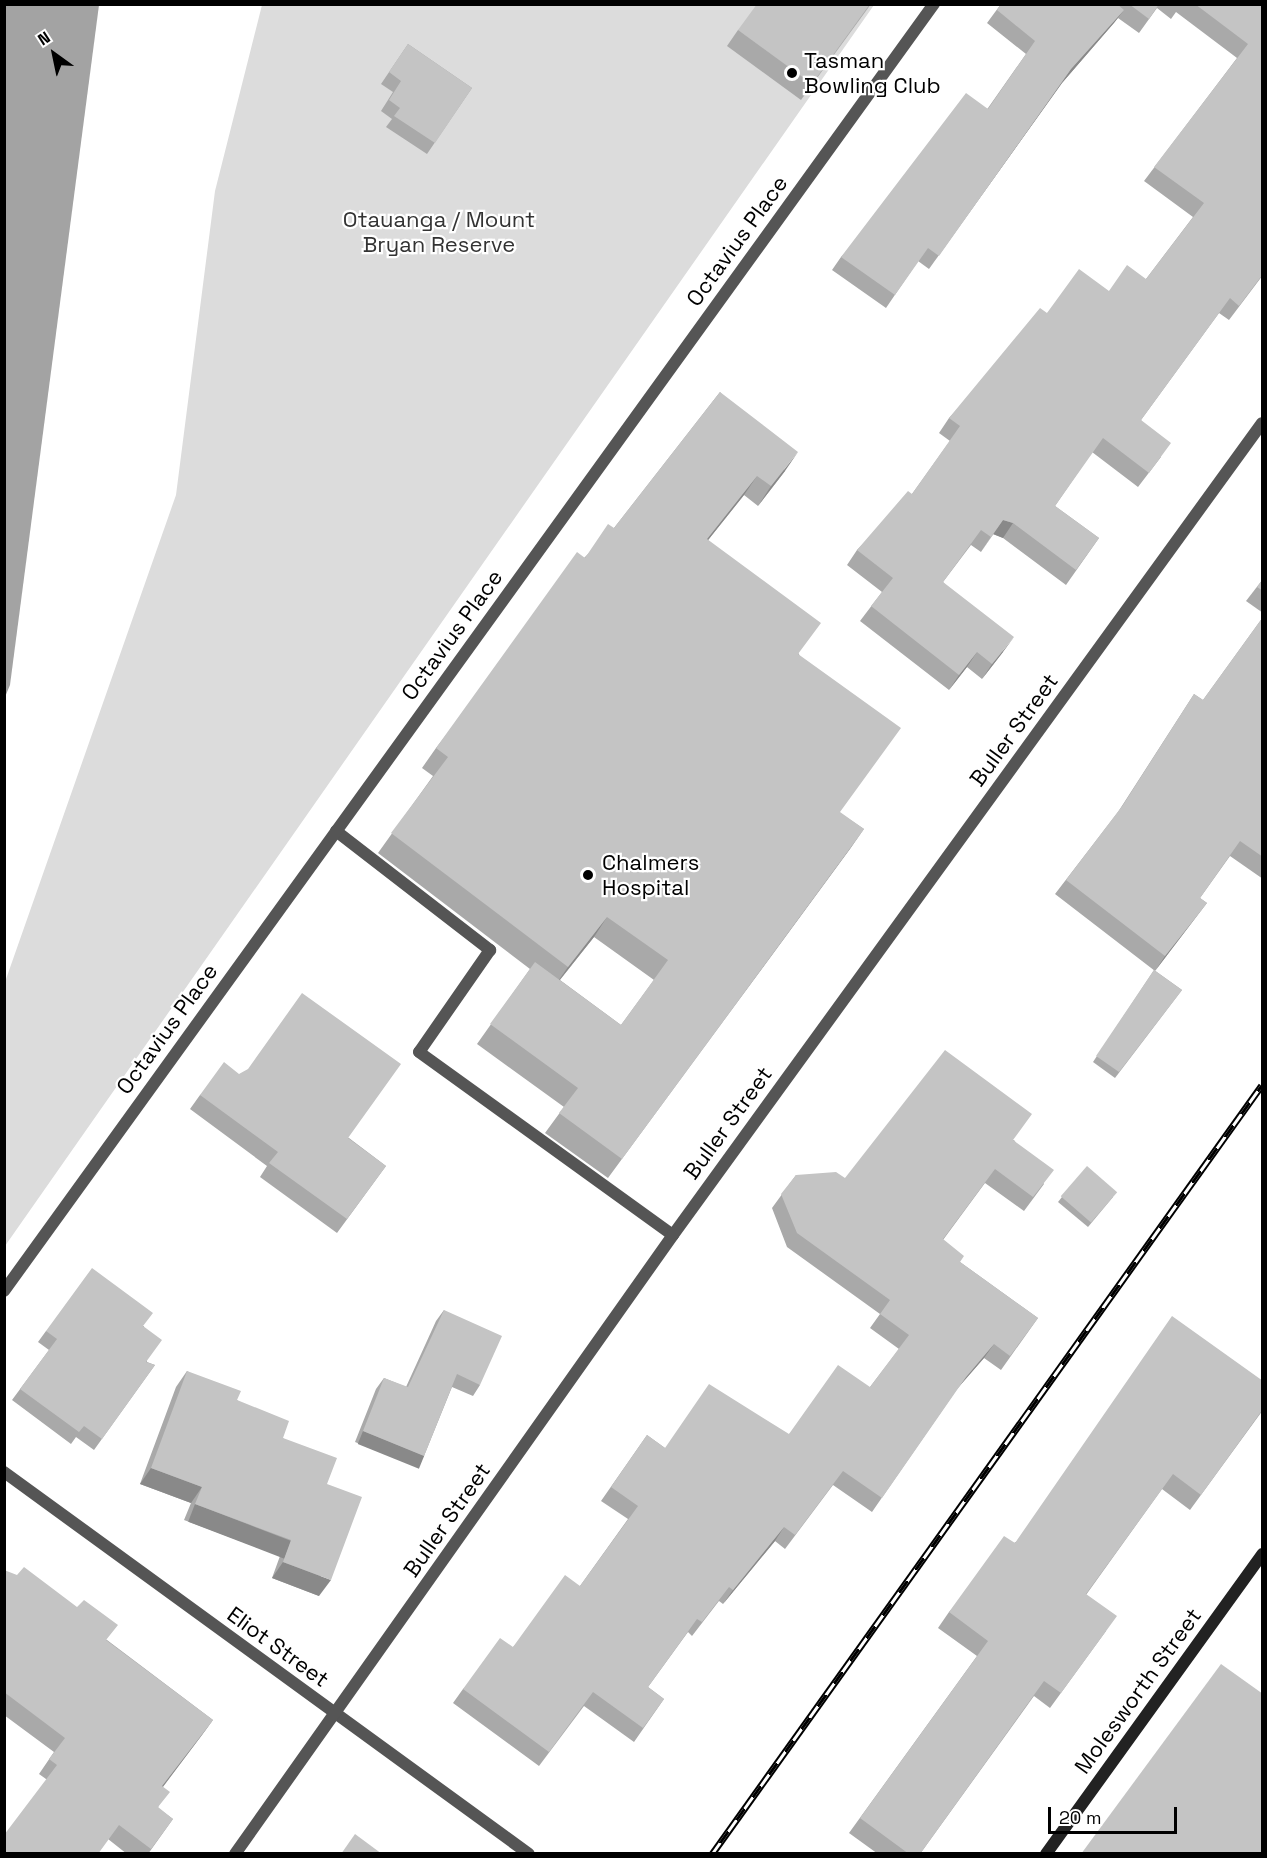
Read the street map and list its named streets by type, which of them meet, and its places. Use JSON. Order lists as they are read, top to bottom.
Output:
{
  "streets": {
    "main road": ["Molesworth Street"],
    "street": ["Octavius Place", "Buller Street", "Eliot Street"]
  },
  "crossings": [
    ["Buller Street", "Eliot Street"]
  ],
  "parks": ["Otauanga / Mount Bryan Reserve"],
  "places": ["Tasman Bowling Club", "Chalmers Hospital"],
  "scale_bar": "20 m",
  "north": "top left"
}
